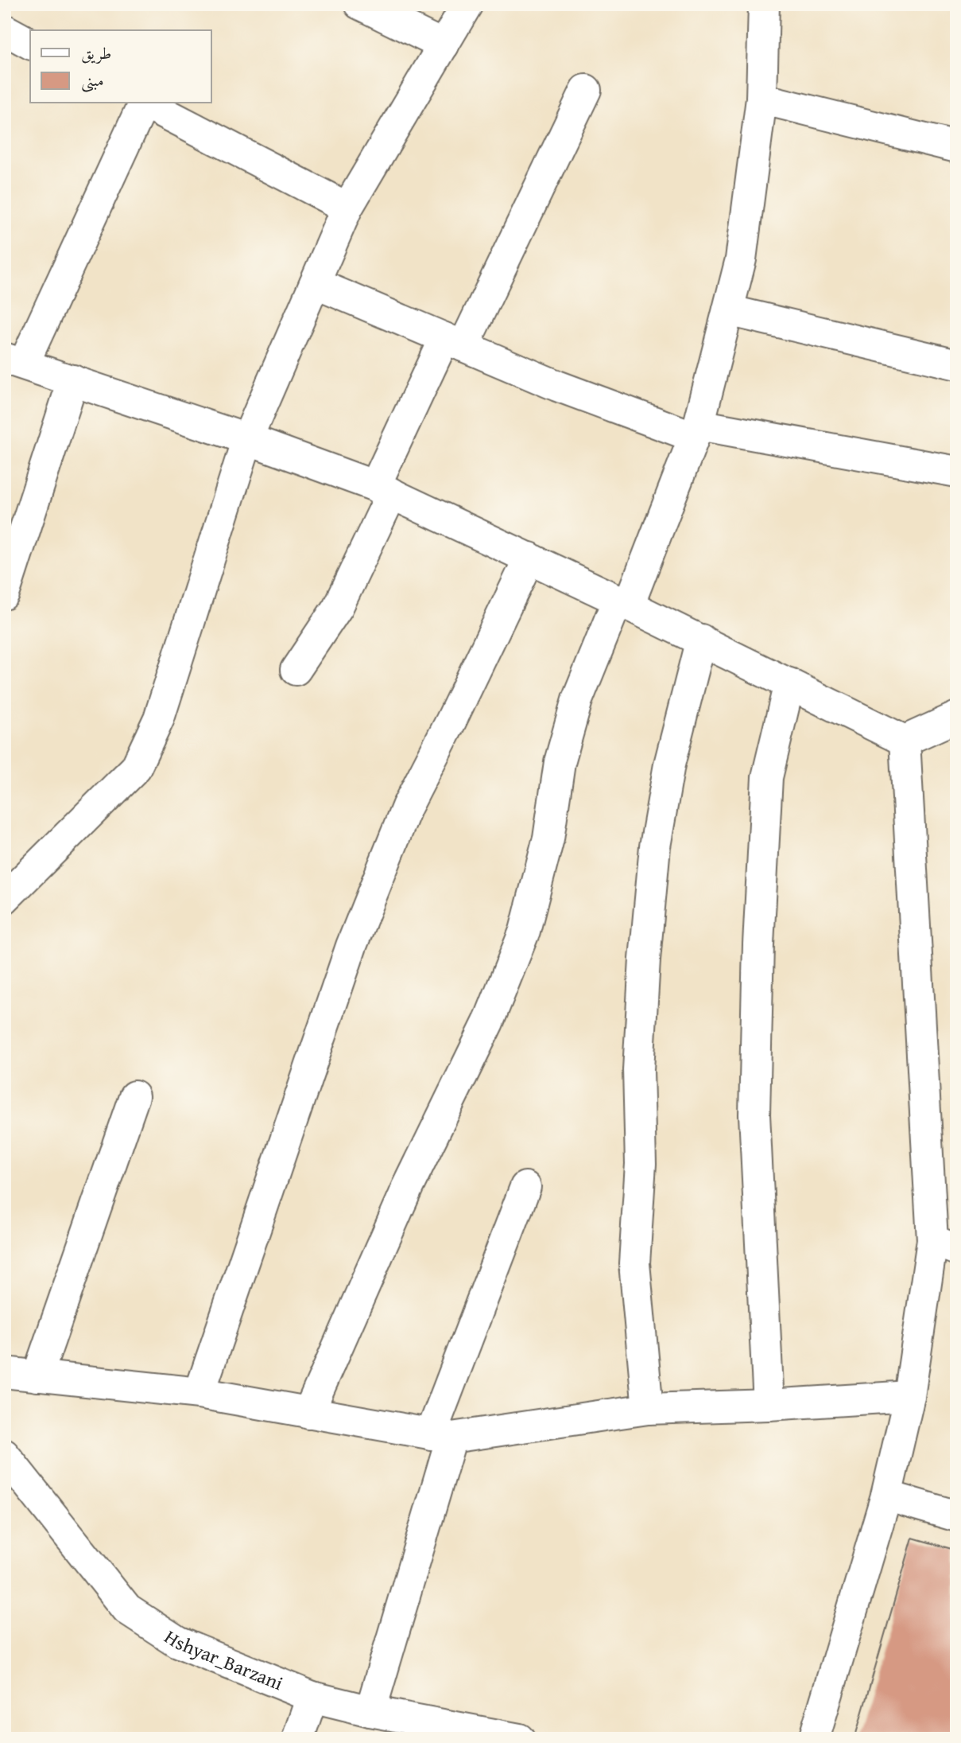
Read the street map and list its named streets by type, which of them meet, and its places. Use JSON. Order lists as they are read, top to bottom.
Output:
{
  "streets": {
    "street": ["Hshyar_Barzani"]
  },
  "legend": ["طريق", "مبنى"]
}
